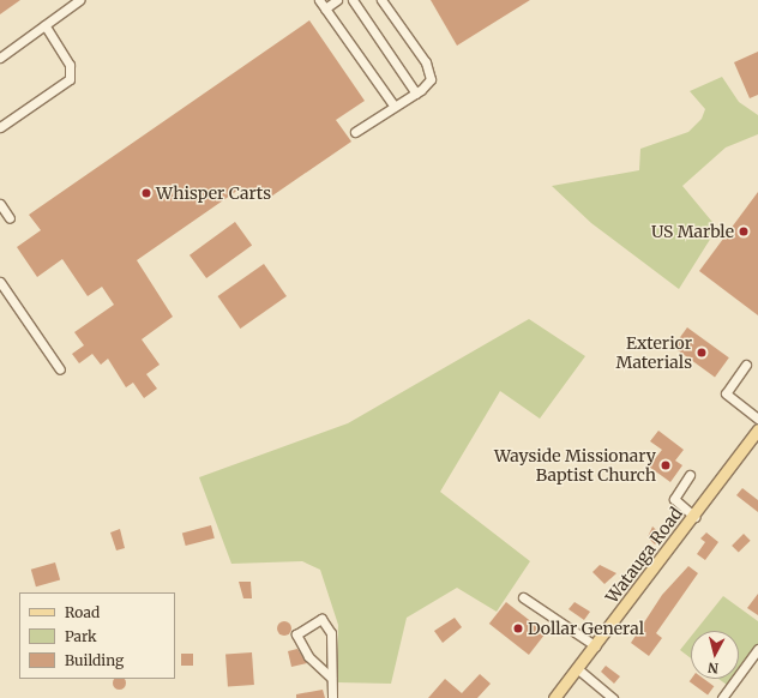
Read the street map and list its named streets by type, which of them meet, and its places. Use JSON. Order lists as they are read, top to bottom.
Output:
{
  "streets": {
    "main road": ["Watauga Road"]
  },
  "places": [
    "Whisper Carts",
    "US Marble",
    "Exterior Materials",
    "Wayside Missionary Baptist Church",
    "Dollar General"
  ],
  "legend": ["Road", "Park", "Building"],
  "north": "bottom"
}
